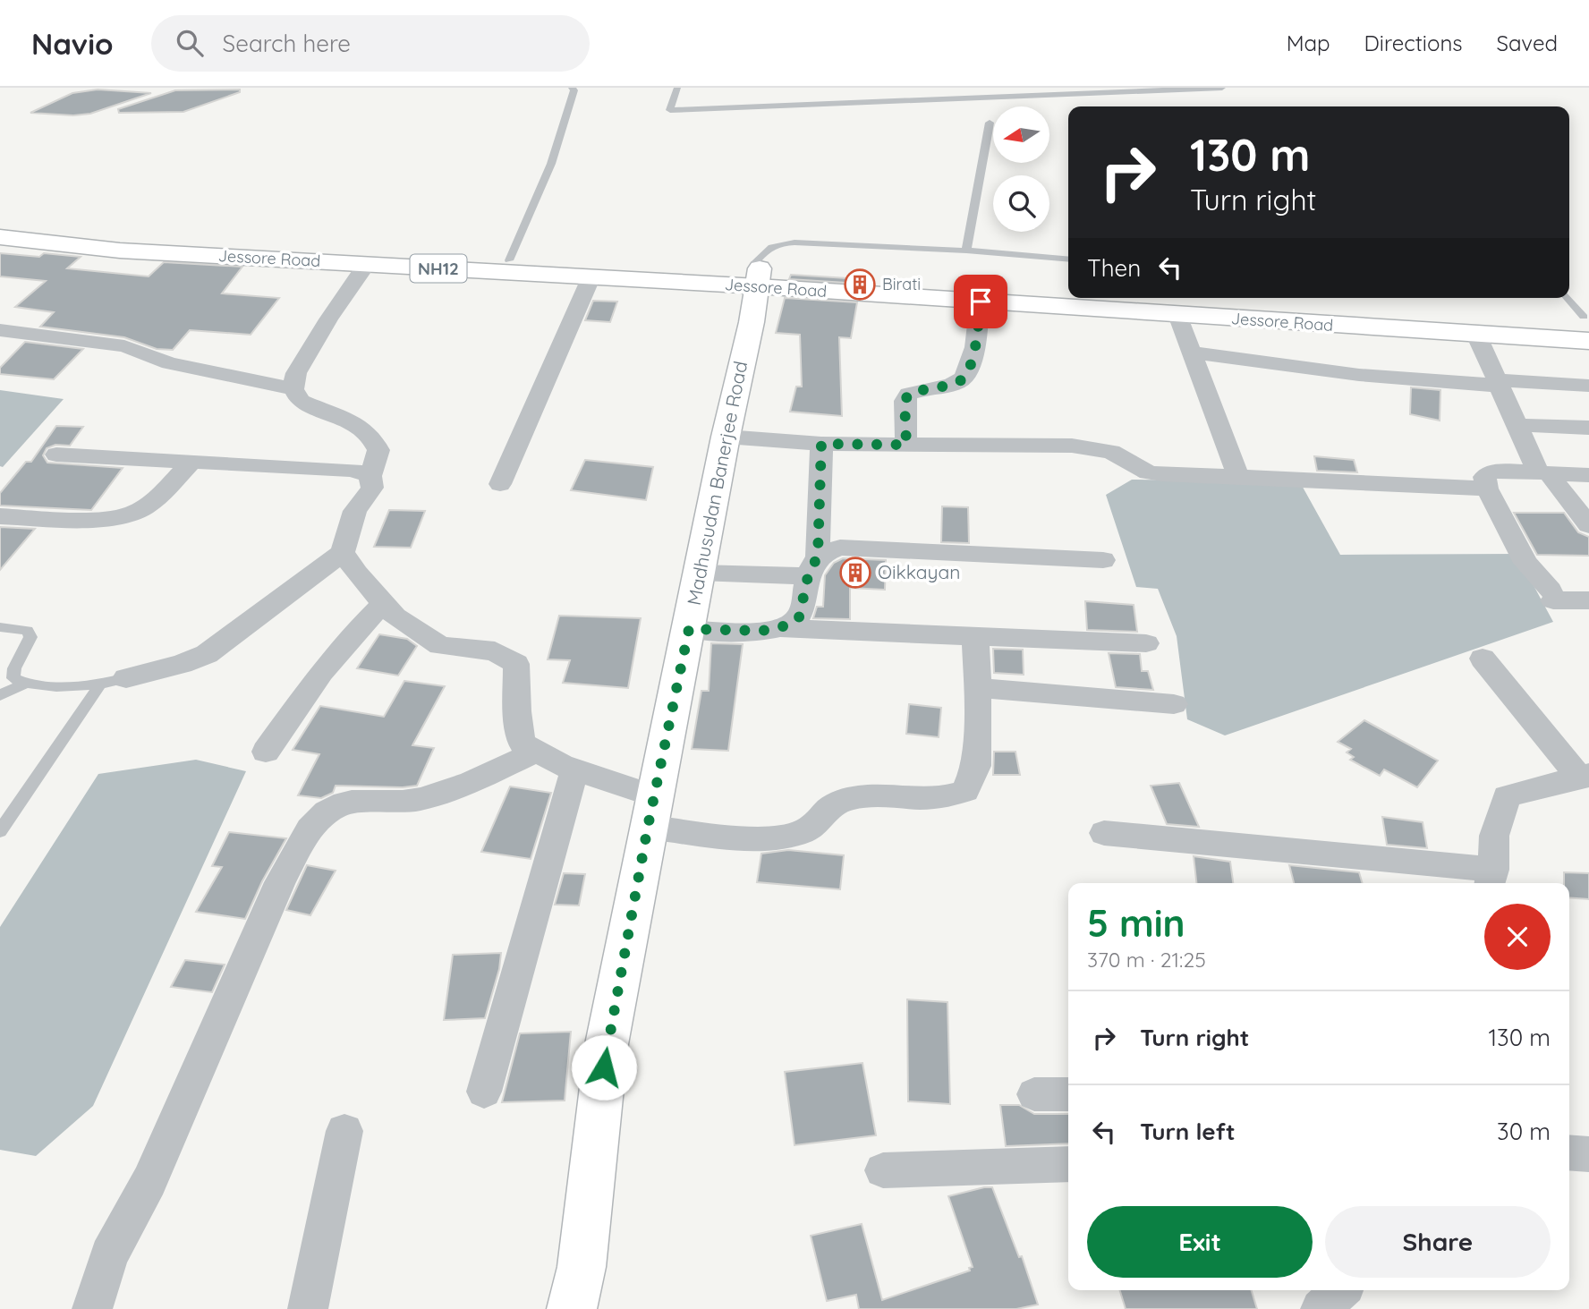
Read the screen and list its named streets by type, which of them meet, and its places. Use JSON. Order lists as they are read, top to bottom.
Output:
{
  "streets": {
    "main road": ["Jessore Road", "NH12", "Madhusudan Banerjee Road"]
  },
  "crossings": [
    ["Jessore Road", "NH12"],
    ["Jessore Road", "Madhusudan Banerjee Road"],
    ["NH12", "Madhusudan Banerjee Road"]
  ],
  "places": {
    "building": ["Birati", "Oikkayan"]
  },
  "north": "left",
  "page": {
    "header": "Navio",
    "search": "Search here",
    "nav": ["Map", "Directions", "Saved"],
    "turn": ["130 m", "Turn right"],
    "then": "Then",
    "heading": ["5 min", "370 m · 21:25"],
    "list": [
      {
        "name": "Turn right",
        "value": "130 m"
      },
      {
        "name": "Turn left",
        "value": "30 m"
      }
    ],
    "buttons": ["Exit", "Share"]
  }
}
